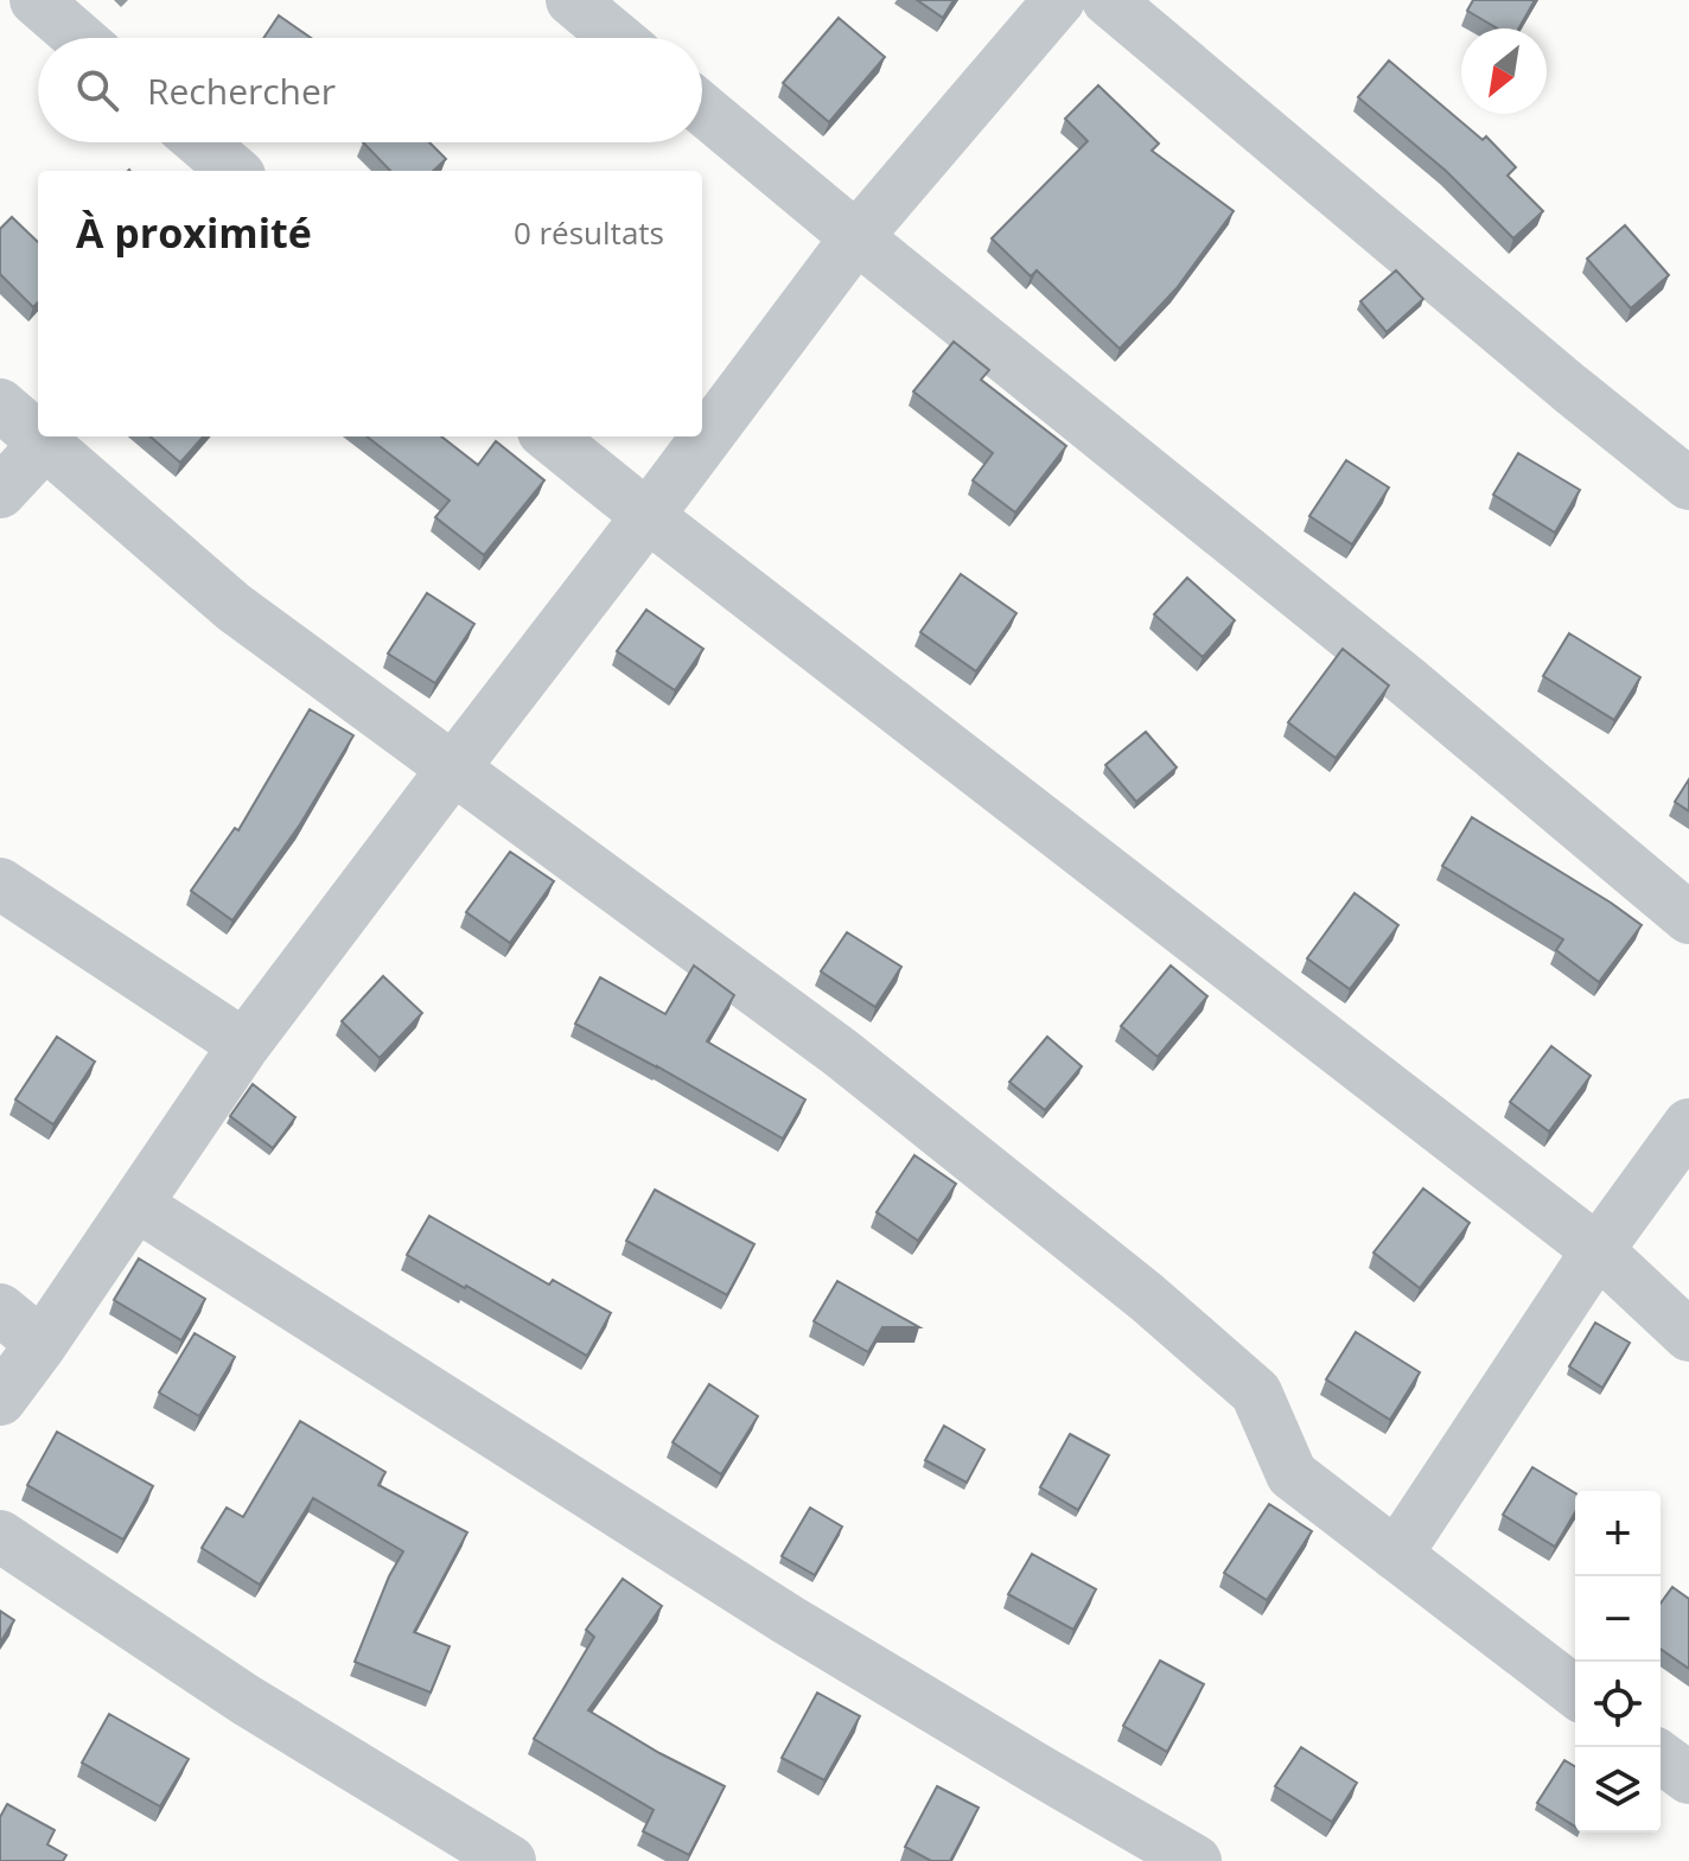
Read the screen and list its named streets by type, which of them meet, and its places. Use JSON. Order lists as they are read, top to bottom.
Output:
{
  "north": "bottom left",
  "page": {
    "search": "Rechercher",
    "heading": ["À proximité", "0 résultats"],
    "map_buttons": ["+", "−"]
  }
}
